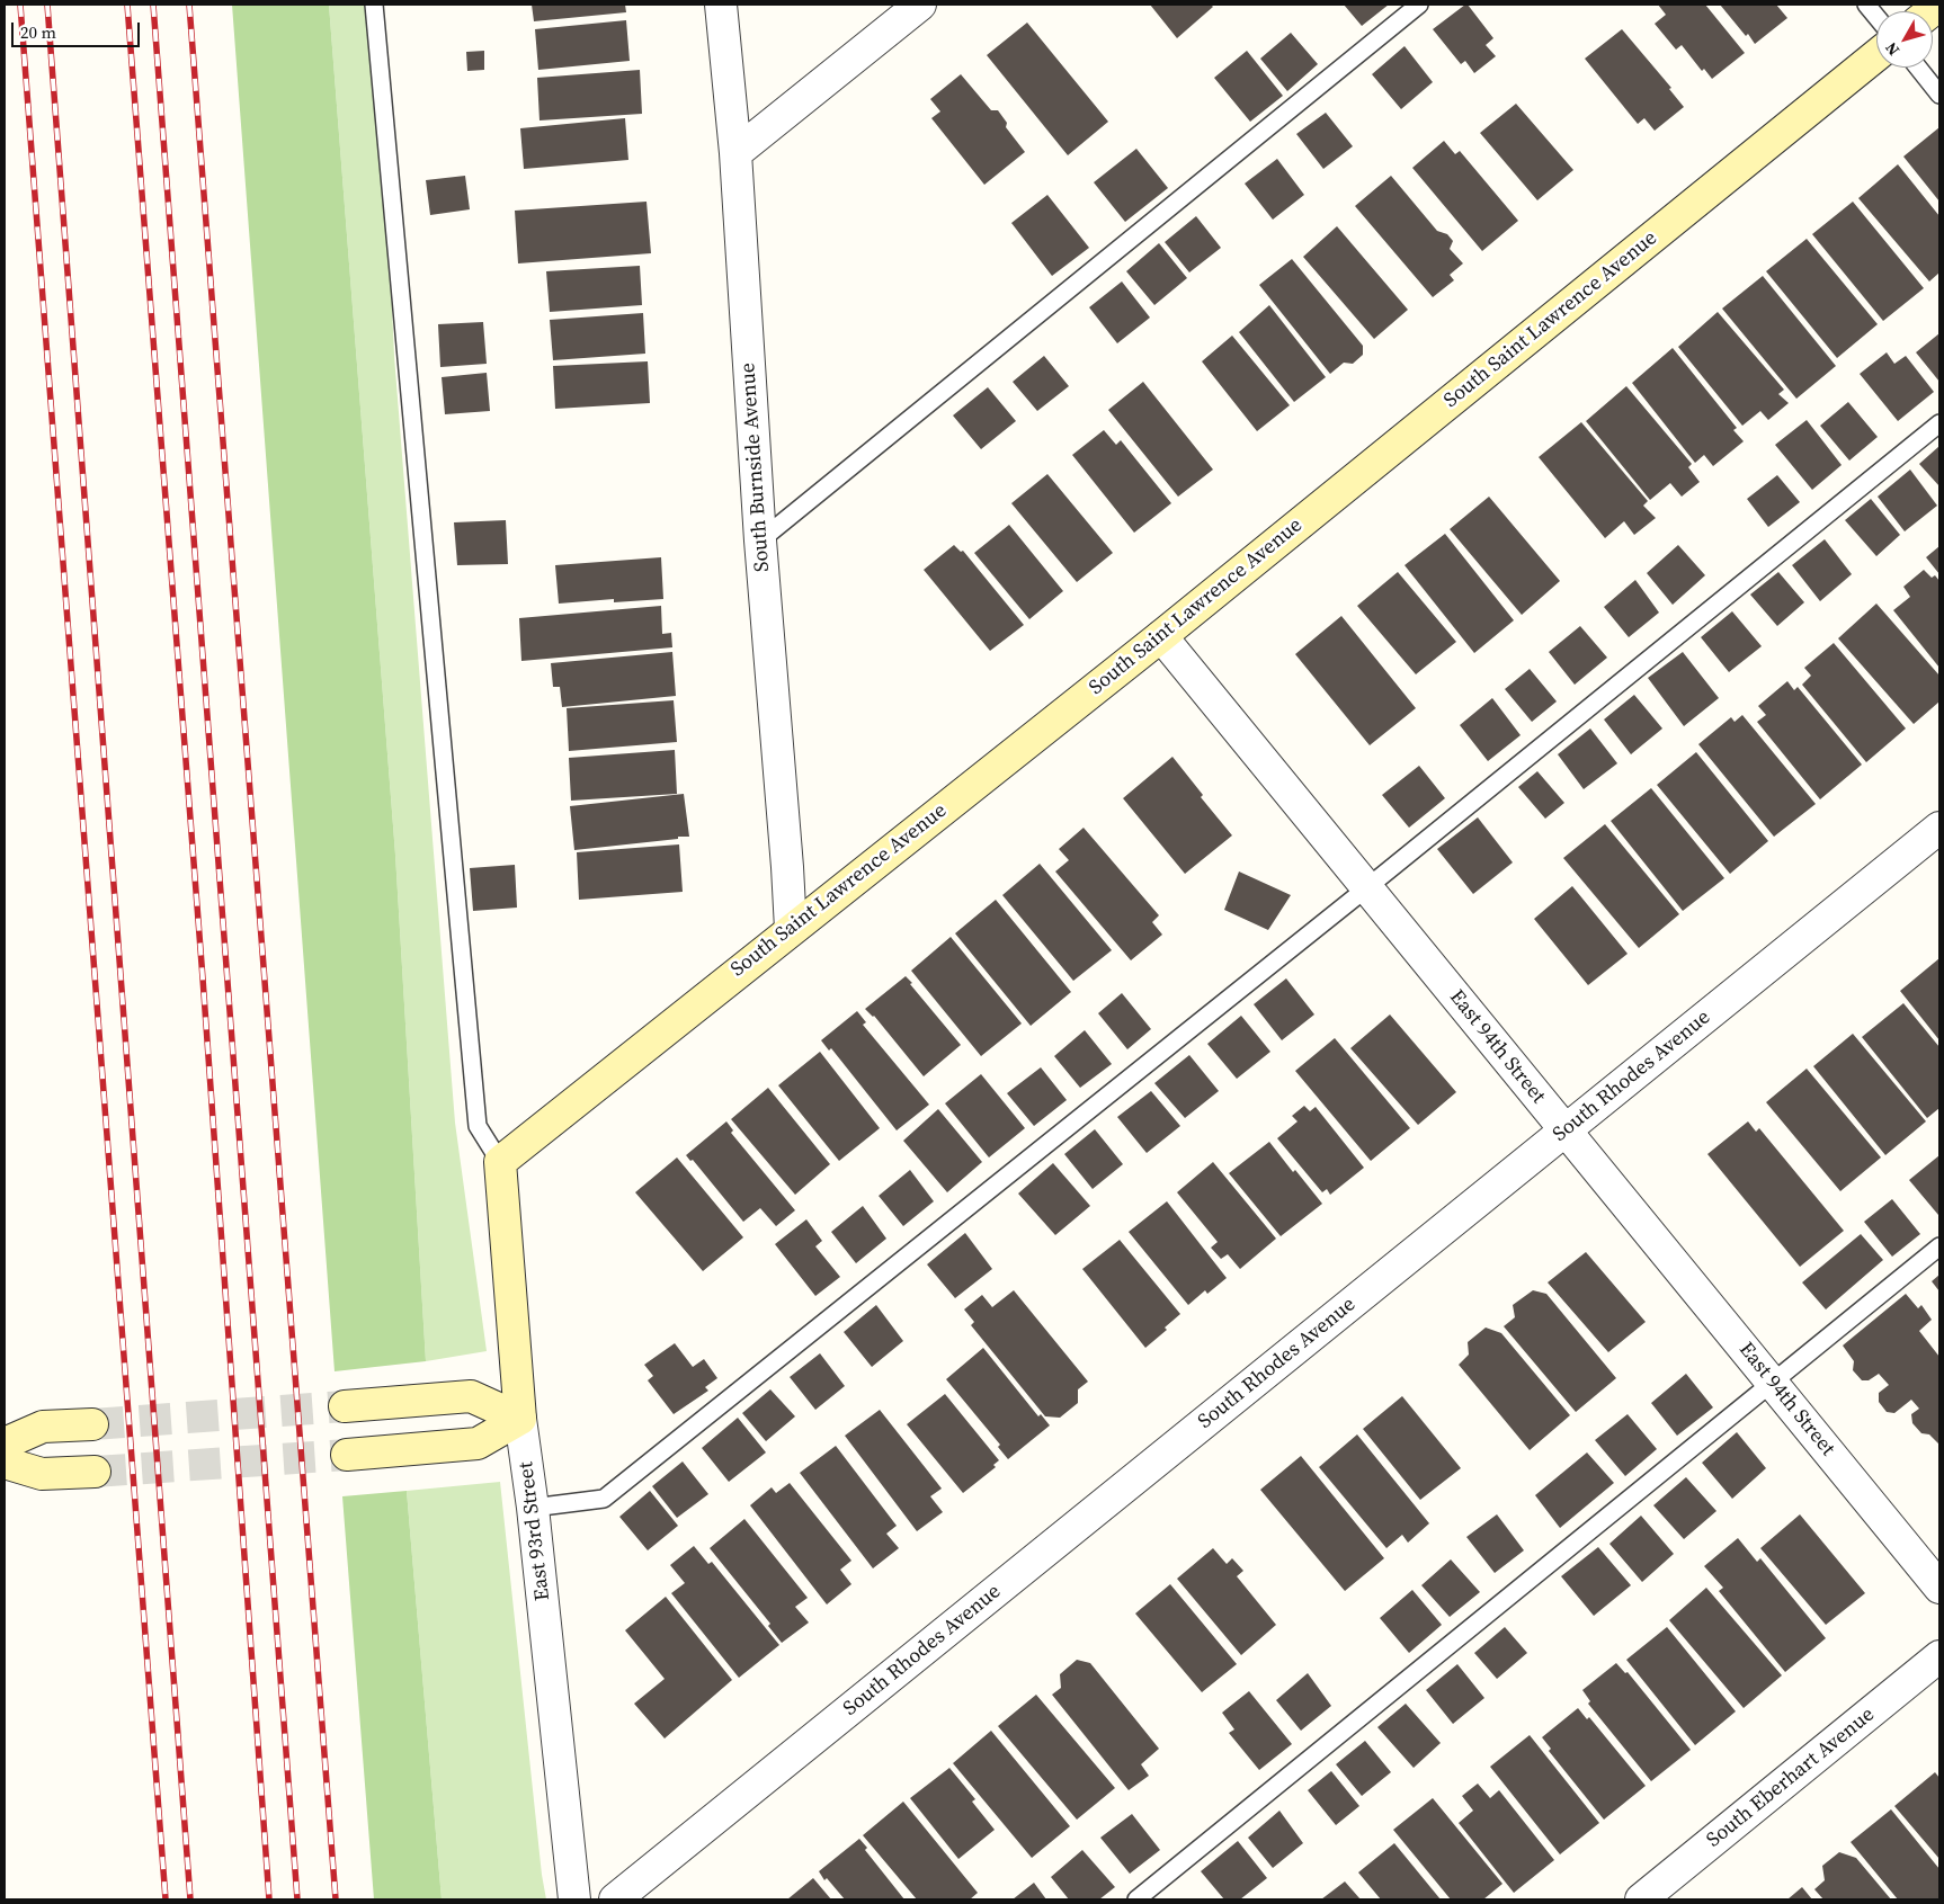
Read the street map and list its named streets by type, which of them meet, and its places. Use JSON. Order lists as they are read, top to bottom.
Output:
{
  "streets": {
    "street": [
      "South Saint Lawrence Avenue",
      "South Burnside Avenue",
      "East 94th Street",
      "South Rhodes Avenue",
      "East 93rd Street",
      "South Eberhart Avenue"
    ]
  },
  "crossings": [
    ["South Saint Lawrence Avenue", "South Burnside Avenue"],
    ["South Saint Lawrence Avenue", "East 94th Street"],
    ["South Saint Lawrence Avenue", "East 93rd Street"],
    ["East 94th Street", "South Rhodes Avenue"]
  ],
  "scale_bar": "20 m",
  "north": "bottom left"
}
